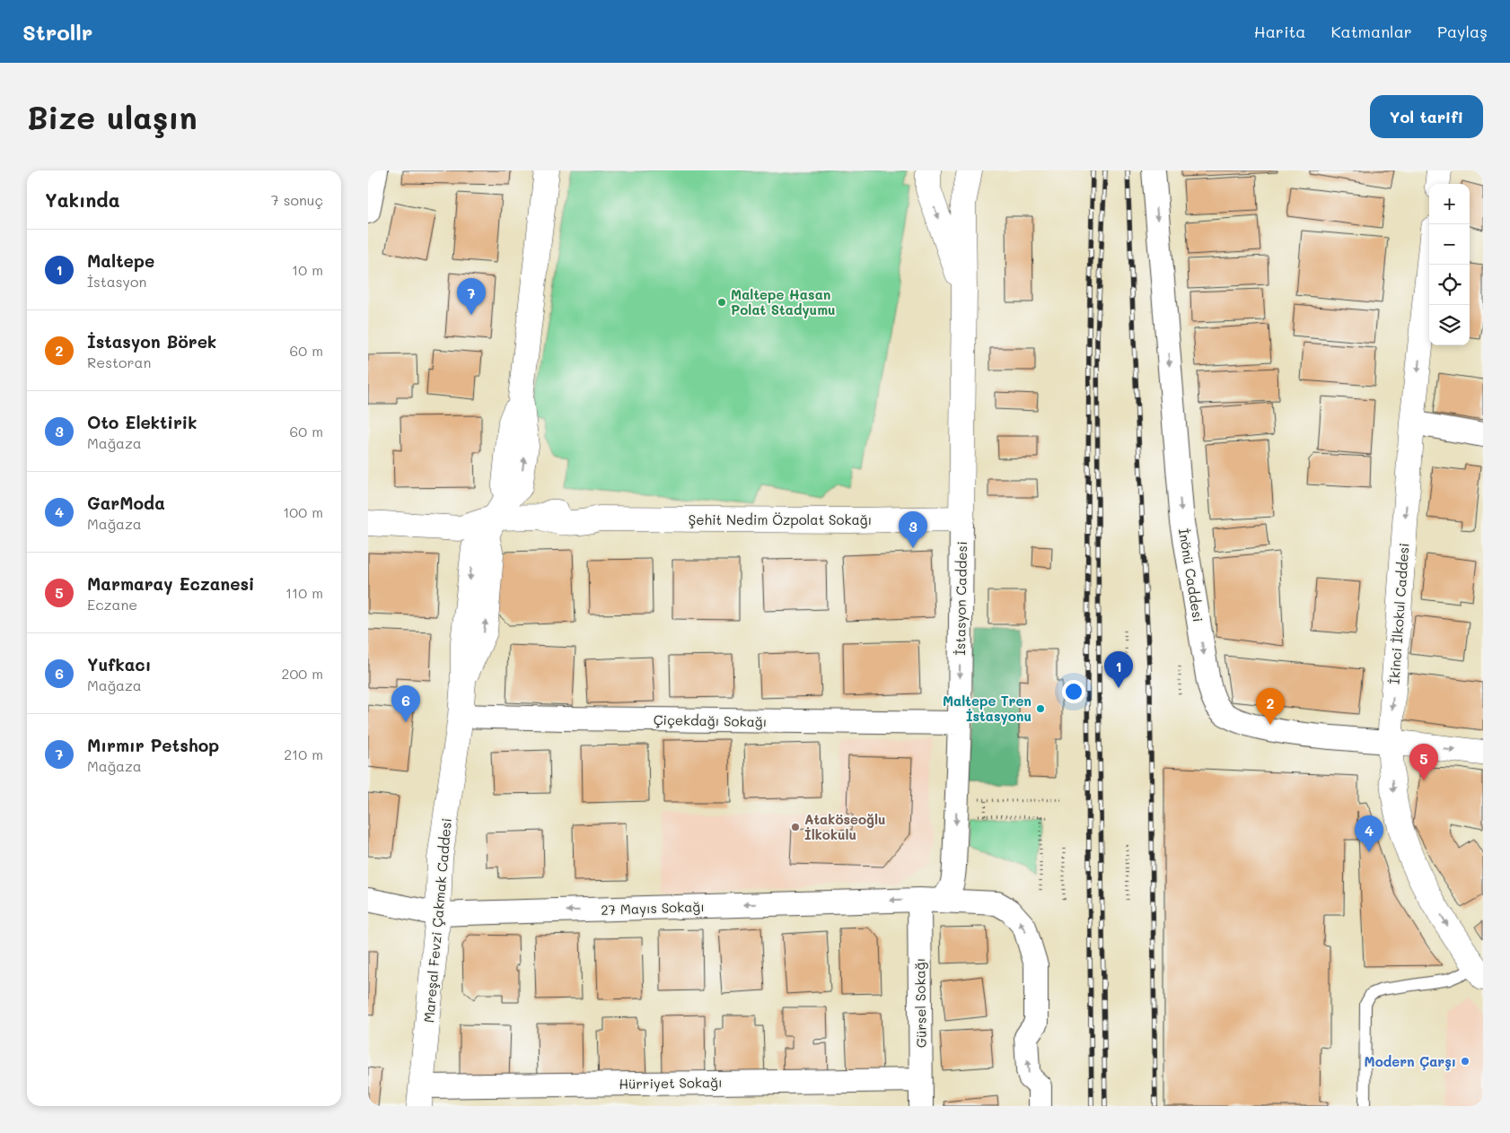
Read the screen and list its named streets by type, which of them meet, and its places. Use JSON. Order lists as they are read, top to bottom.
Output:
{
  "streets": {
    "main road": [
      "Şehit Nedim Özpolat Sokağı",
      "İnönü Caddesi",
      "İstasyon Caddesi",
      "İkinci İlkokul Caddesi",
      "Mareşal Fevzi Çakmak Caddesi"
    ],
    "street": [
      "Çiçekdağı Sokağı",
      "27 Mayıs Sokağı",
      "Gürsel Sokağı",
      "Hürriyet Sokağı"
    ]
  },
  "crossings": [
    ["Şehit Nedim Özpolat Sokağı", "İstasyon Caddesi"],
    ["Şehit Nedim Özpolat Sokağı", "Mareşal Fevzi Çakmak Caddesi"],
    ["İnönü Caddesi", "İkinci İlkokul Caddesi"],
    ["İstasyon Caddesi", "Çiçekdağı Sokağı"],
    ["İstasyon Caddesi", "27 Mayıs Sokağı"],
    ["İstasyon Caddesi", "Gürsel Sokağı"],
    ["Çiçekdağı Sokağı", "Mareşal Fevzi Çakmak Caddesi"],
    ["27 Mayıs Sokağı", "Mareşal Fevzi Çakmak Caddesi"],
    ["27 Mayıs Sokağı", "Gürsel Sokağı"],
    ["Mareşal Fevzi Çakmak Caddesi", "Hürriyet Sokağı"],
    ["Gürsel Sokağı", "Hürriyet Sokağı"]
  ],
  "one_way": [
    "İnönü Caddesi",
    "İstasyon Caddesi",
    "İkinci İlkokul Caddesi",
    "27 Mayıs Sokağı"
  ],
  "places": [
    "Maltepe Hasan Polat Stadyumu",
    "Maltepe Tren İstasyonu",
    "Ataköseoğlu İlkokulu",
    "Modern Çarşı"
  ],
  "page": {
    "header": "Strollr",
    "nav": ["Harita", "Katmanlar", "Paylaş"],
    "buttons": "Yol tarifi",
    "title": "Bize ulaşın",
    "heading": ["Yakında", "7 sonuç"],
    "map_buttons": ["+", "−"],
    "list": [
      {
        "mark": "1",
        "name": "Maltepe",
        "note": "İstasyon",
        "value": "10 m"
      },
      {
        "mark": "2",
        "name": "İstasyon Börek",
        "note": "Restoran",
        "value": "60 m"
      },
      {
        "mark": "3",
        "name": "Oto Elektirik",
        "note": "Mağaza",
        "value": "60 m"
      },
      {
        "mark": "4",
        "name": "GarModa",
        "note": "Mağaza",
        "value": "100 m"
      },
      {
        "mark": "5",
        "name": "Marmaray Eczanesi",
        "note": "Eczane",
        "value": "110 m"
      },
      {
        "mark": "6",
        "name": "Yufkacı",
        "note": "Mağaza",
        "value": "200 m"
      },
      {
        "mark": "7",
        "name": "Mırmır Petshop",
        "note": "Mağaza",
        "value": "210 m"
      }
    ],
    "pins": [
      "7",
      "3",
      "1",
      "6",
      "2",
      "5",
      "4"
    ]
  }
}
